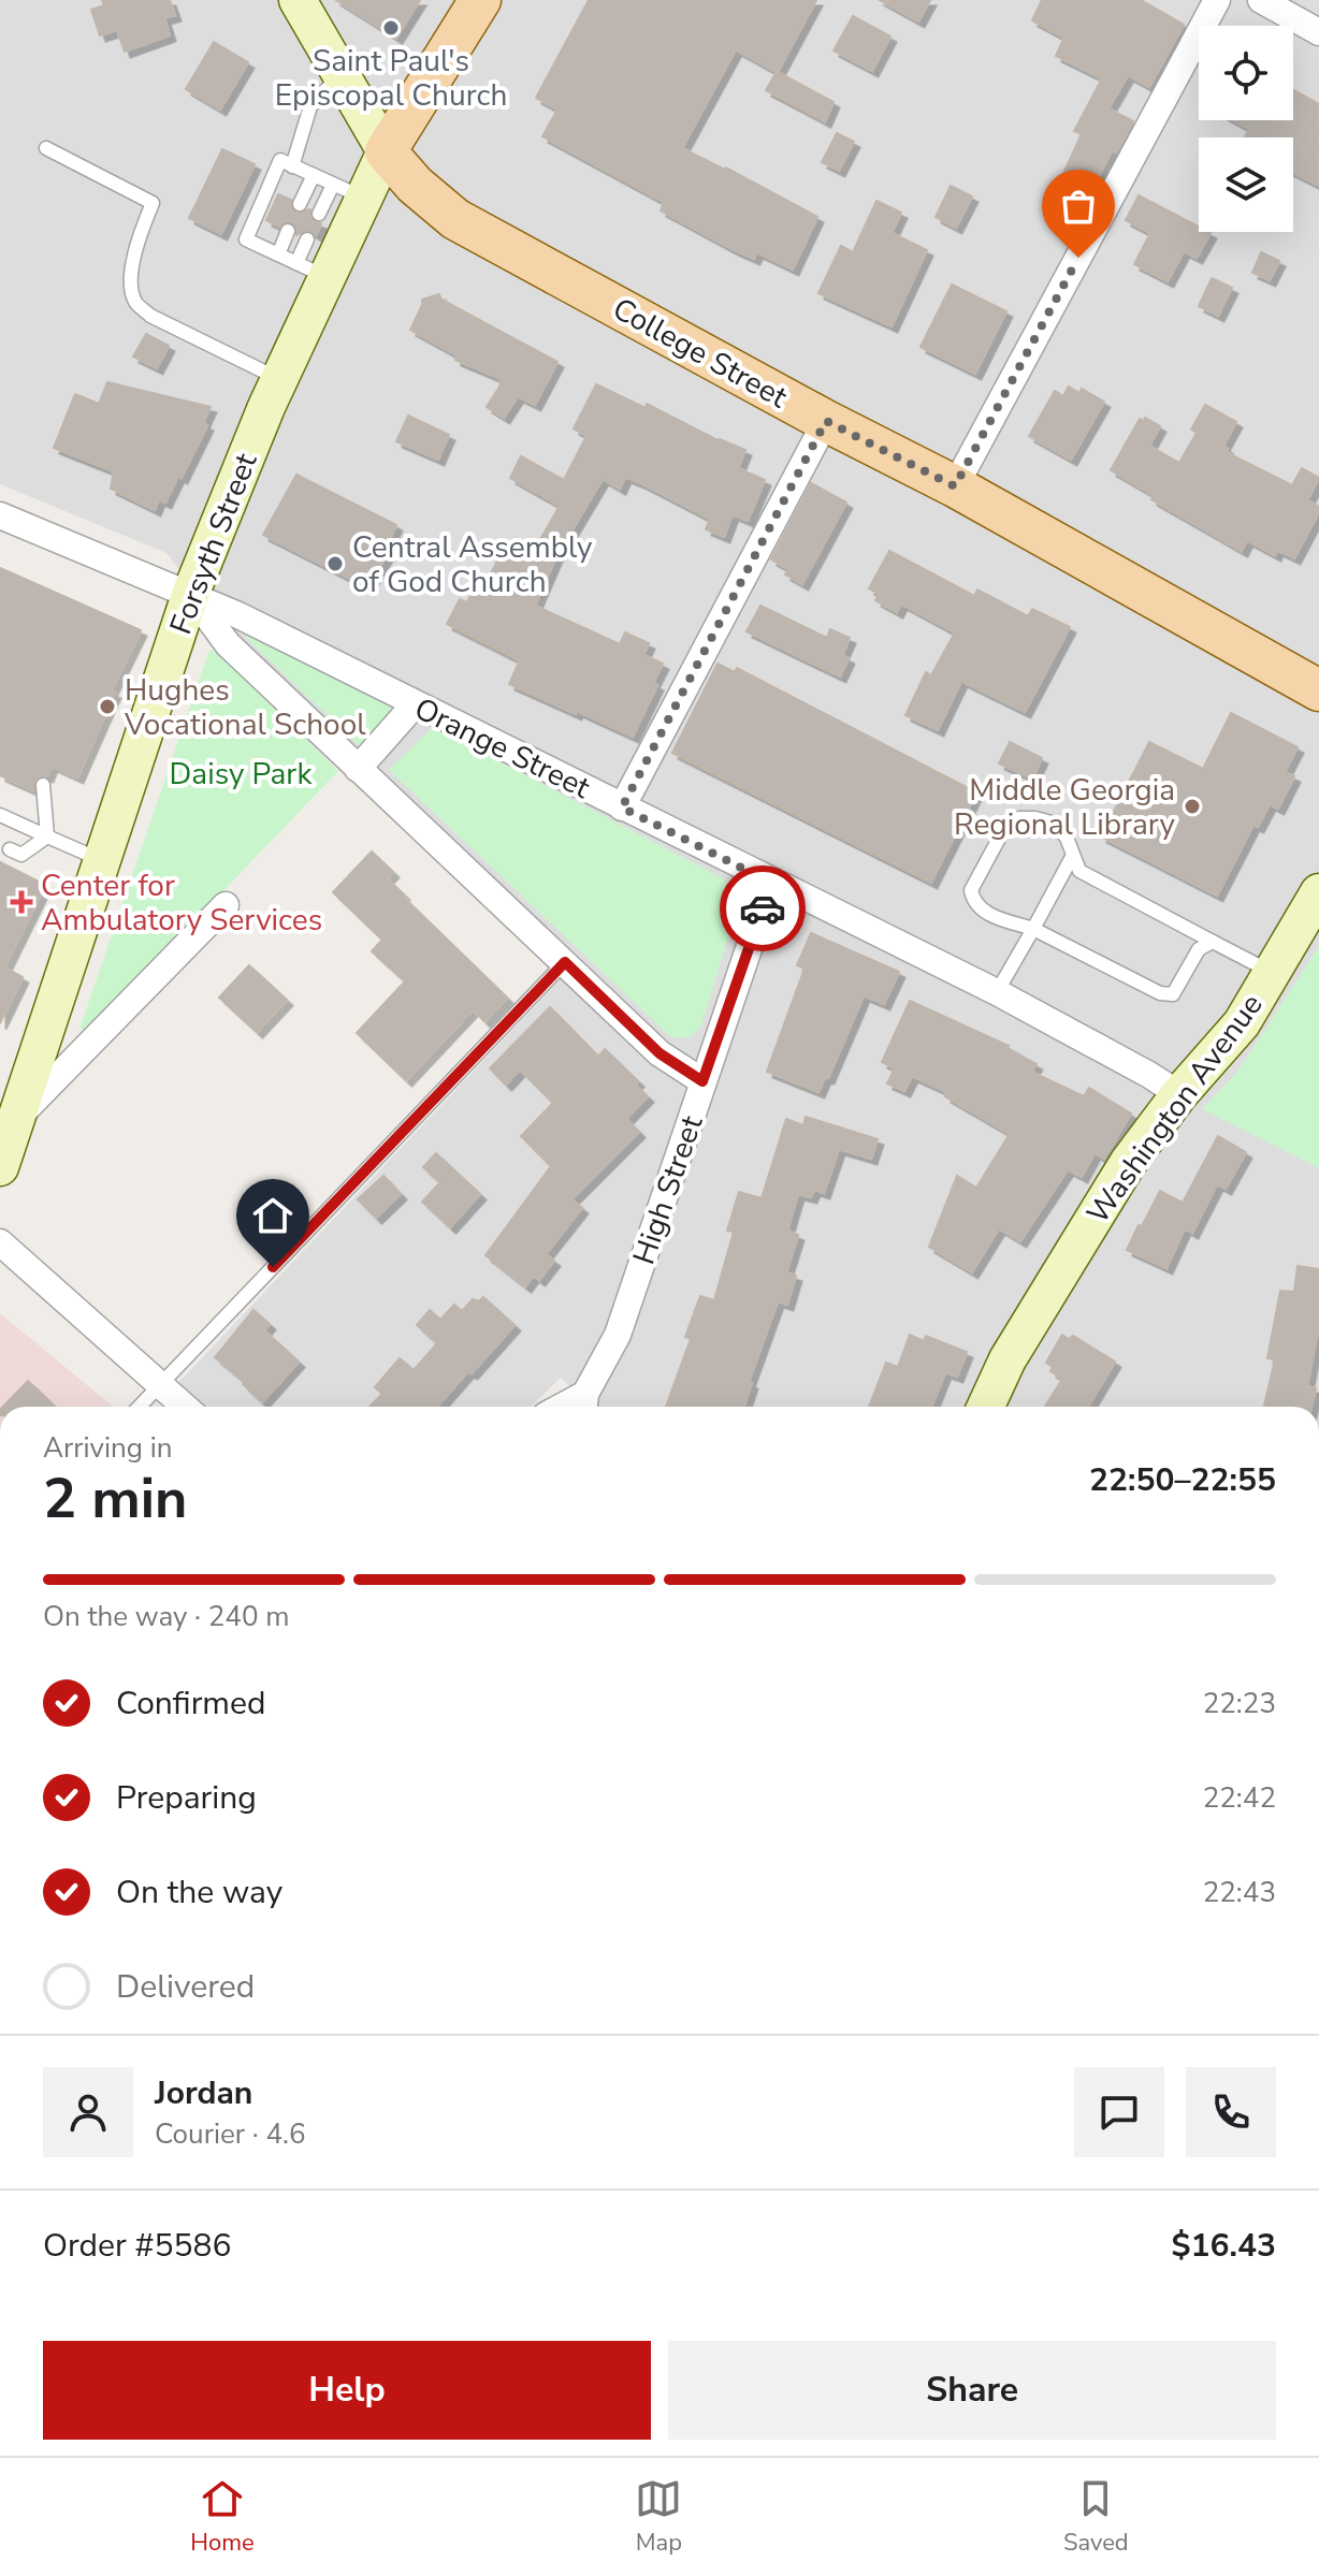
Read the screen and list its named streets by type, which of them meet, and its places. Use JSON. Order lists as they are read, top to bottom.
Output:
{
  "streets": {
    "main road": ["College Street", "Forsyth Street"],
    "street": ["Orange Street", "Washington Avenue", "High Street"]
  },
  "crossings": [
    ["College Street", "Forsyth Street"],
    ["Forsyth Street", "Orange Street"],
    ["Orange Street", "Washington Avenue"],
    ["Orange Street", "High Street"]
  ],
  "parks": ["Daisy Park"],
  "places": {
    "other": [
      "Saint Paul's Episcopal Church",
      "Central Assembly of God Church",
      "Hughes Vocational School",
      "Middle Georgia Regional Library"
    ],
    "health": ["Center for Ambulatory Services"]
  },
  "page": {
    "heading": ["2 min", "Arriving in", "22:50–22:55"],
    "panel": [
      "Jordan",
      "Courier · 4.6",
      "Order #5586",
      "$16.43"
    ],
    "bar": "On the way · 240 m",
    "list": [
      ["Confirmed", "22:23"],
      ["Preparing", "22:42"],
      ["On the way", "22:43"],
      "Delivered"
    ],
    "buttons": ["Help", "Share"],
    "tabs": ["Home", "Map", "Saved"]
  }
}
